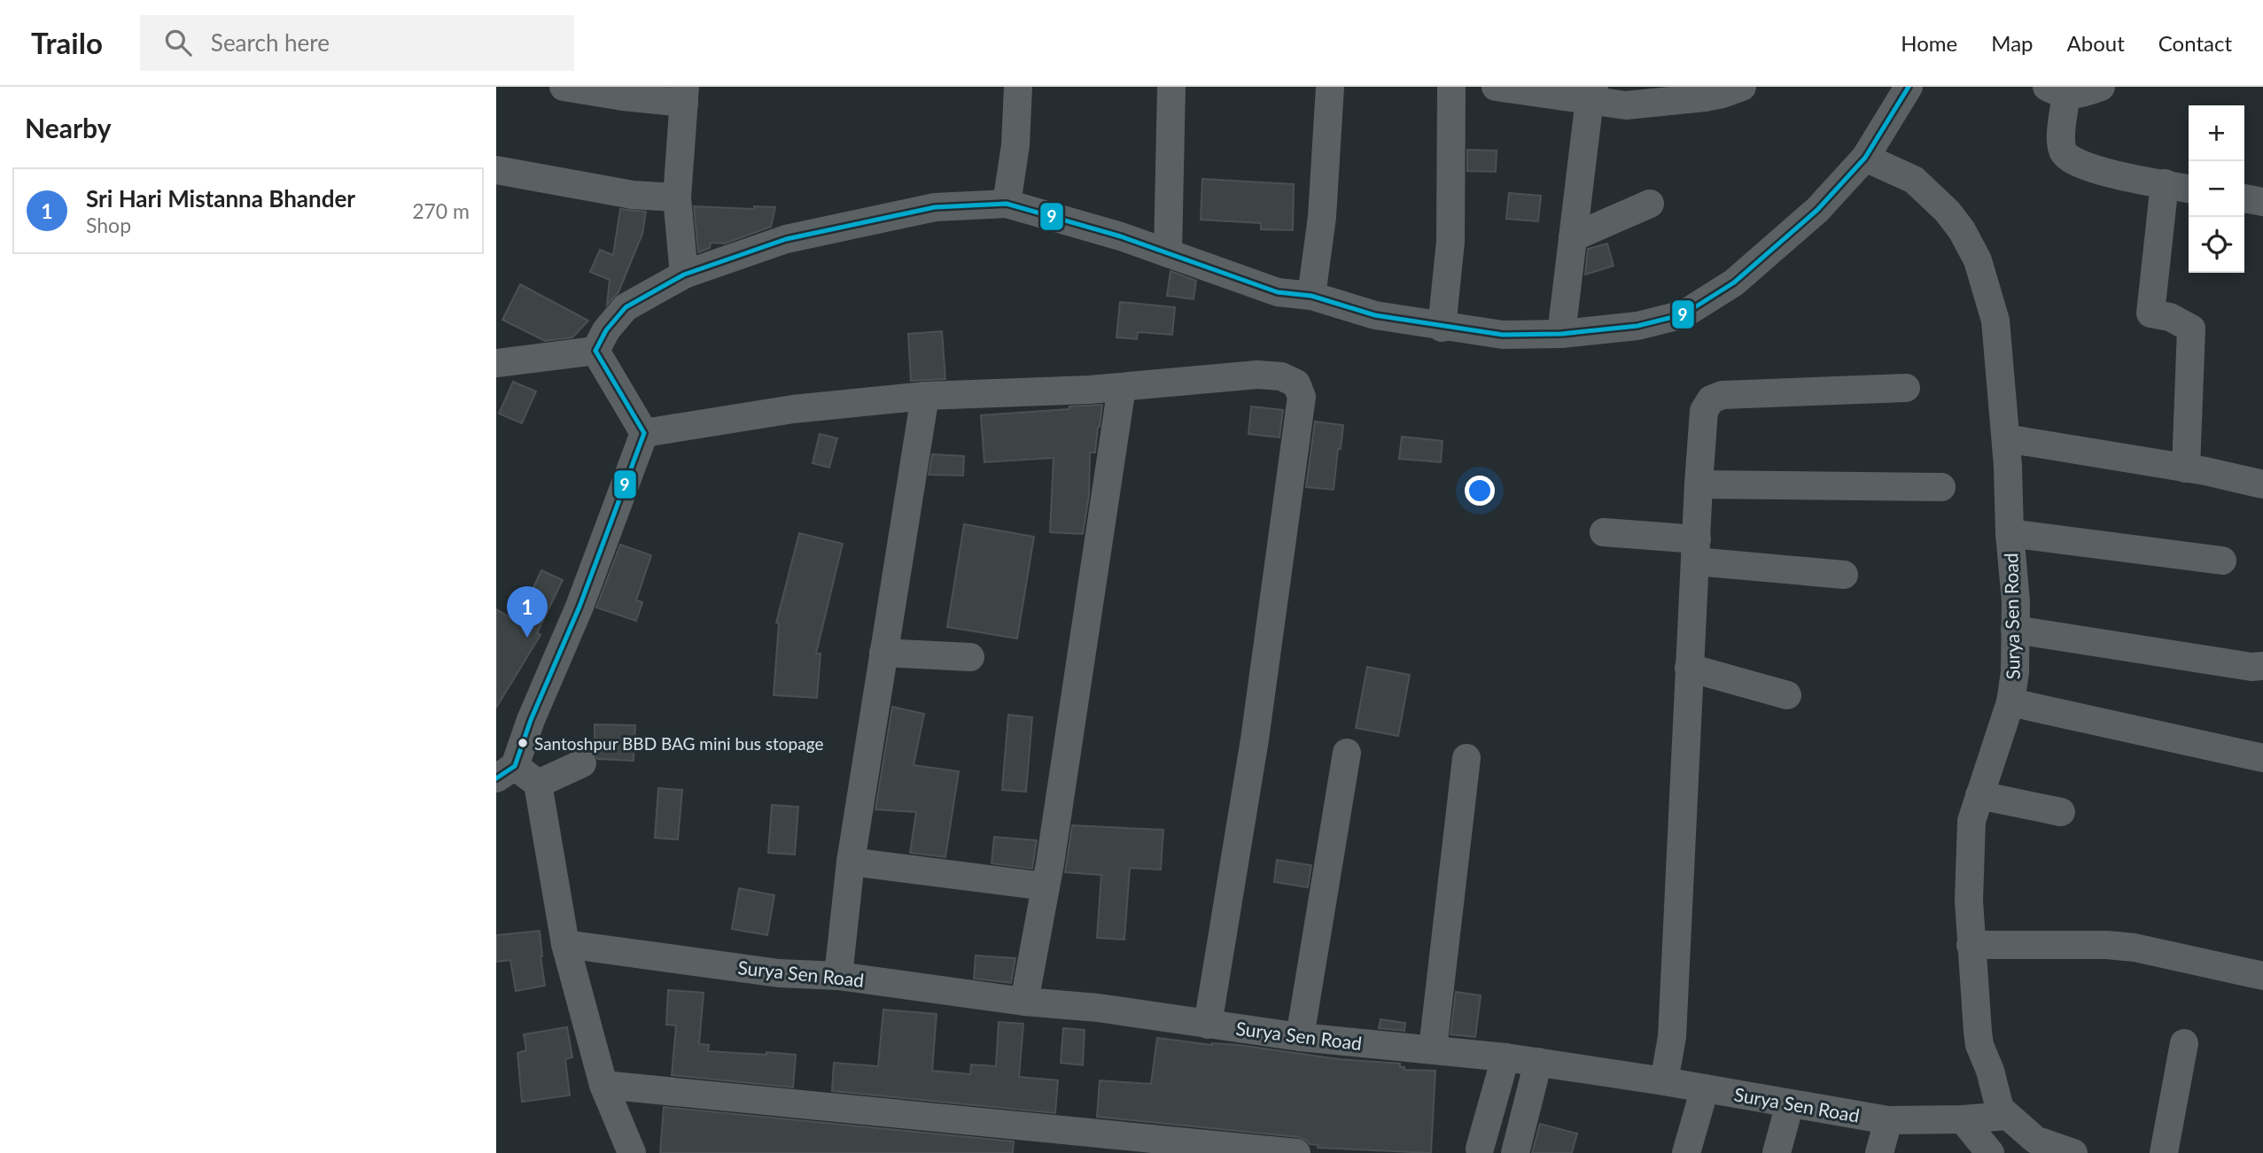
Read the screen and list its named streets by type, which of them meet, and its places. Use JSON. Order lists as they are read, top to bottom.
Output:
{
  "streets": {
    "street": ["Surya Sen Road"]
  },
  "places": ["Santoshpur BBD BAG mini bus stopage"],
  "lines": ["transit line 9"],
  "page": {
    "header": "Trailo",
    "search": "Search here",
    "nav": [
      "Home",
      "Map",
      "About",
      "Contact"
    ],
    "heading": "Nearby",
    "map_buttons": ["+", "−"],
    "list": [
      {
        "mark": "1",
        "name": "Sri Hari Mistanna Bhander",
        "note": "Shop",
        "value": "270 m"
      }
    ],
    "pins": "1"
  }
}
